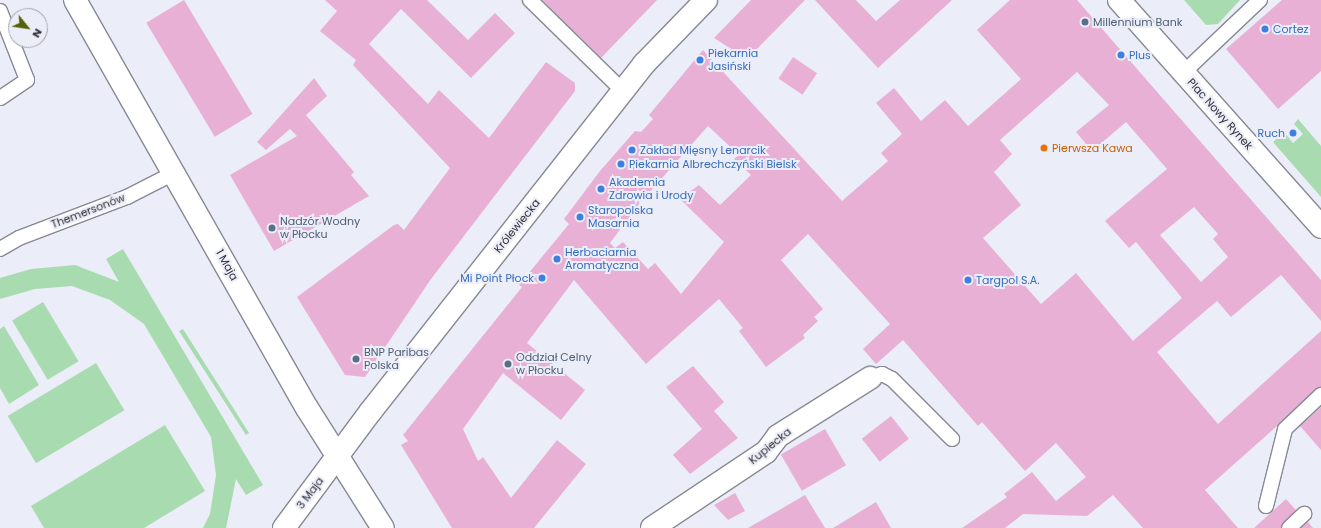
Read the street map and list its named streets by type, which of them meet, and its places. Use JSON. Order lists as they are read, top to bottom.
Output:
{
  "streets": {
    "street": [
      "Plac Nowy Rynek",
      "Królewiecka",
      "1 Maja",
      "Kupiecka",
      "3 Maja"
    ],
    "lane": ["Themersonów"]
  },
  "crossings": [
    ["Themersonów", "1 Maja"],
    ["Królewiecka", "1 Maja"],
    ["Królewiecka", "3 Maja"],
    ["1 Maja", "3 Maja"]
  ],
  "places": [
    "Millennium Bank",
    "Cortez",
    "Plus",
    "Piekarnia Jasiński",
    "Ruch",
    "Pierwsza Kawa",
    "Zakład Mięsny Lenarcik",
    "Piekarnia Albrechczyński Bielsk",
    "Akademia Zdrowia i Urody",
    "Staropolska Masarnia",
    "Nadzór Wodny w Płocku",
    "Herbaciarnia Aromatyczna",
    "Mi Point Płock",
    "Targpol S.A.",
    "BNP Paribas Polska",
    "Oddział Celny w Płocku"
  ],
  "north": "bottom right"
}
